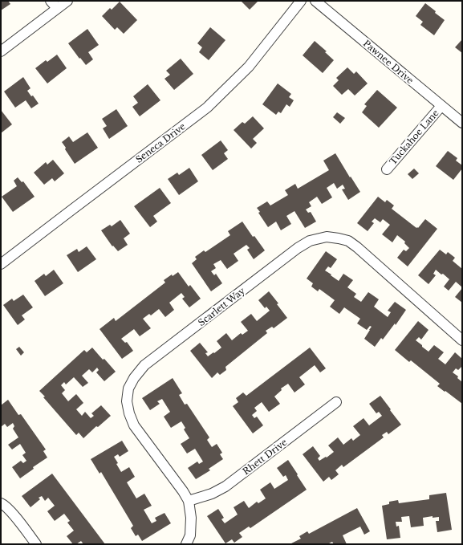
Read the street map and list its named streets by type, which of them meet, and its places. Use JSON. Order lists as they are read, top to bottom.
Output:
{
  "streets": {
    "street": [
      "Pawnee Drive",
      "Tuckahoe Lane",
      "Seneca Drive",
      "Scarlett Way",
      "Rhett Drive"
    ]
  },
  "crossings": [
    ["Pawnee Drive", "Tuckahoe Lane"],
    ["Scarlett Way", "Rhett Drive"]
  ]
}
